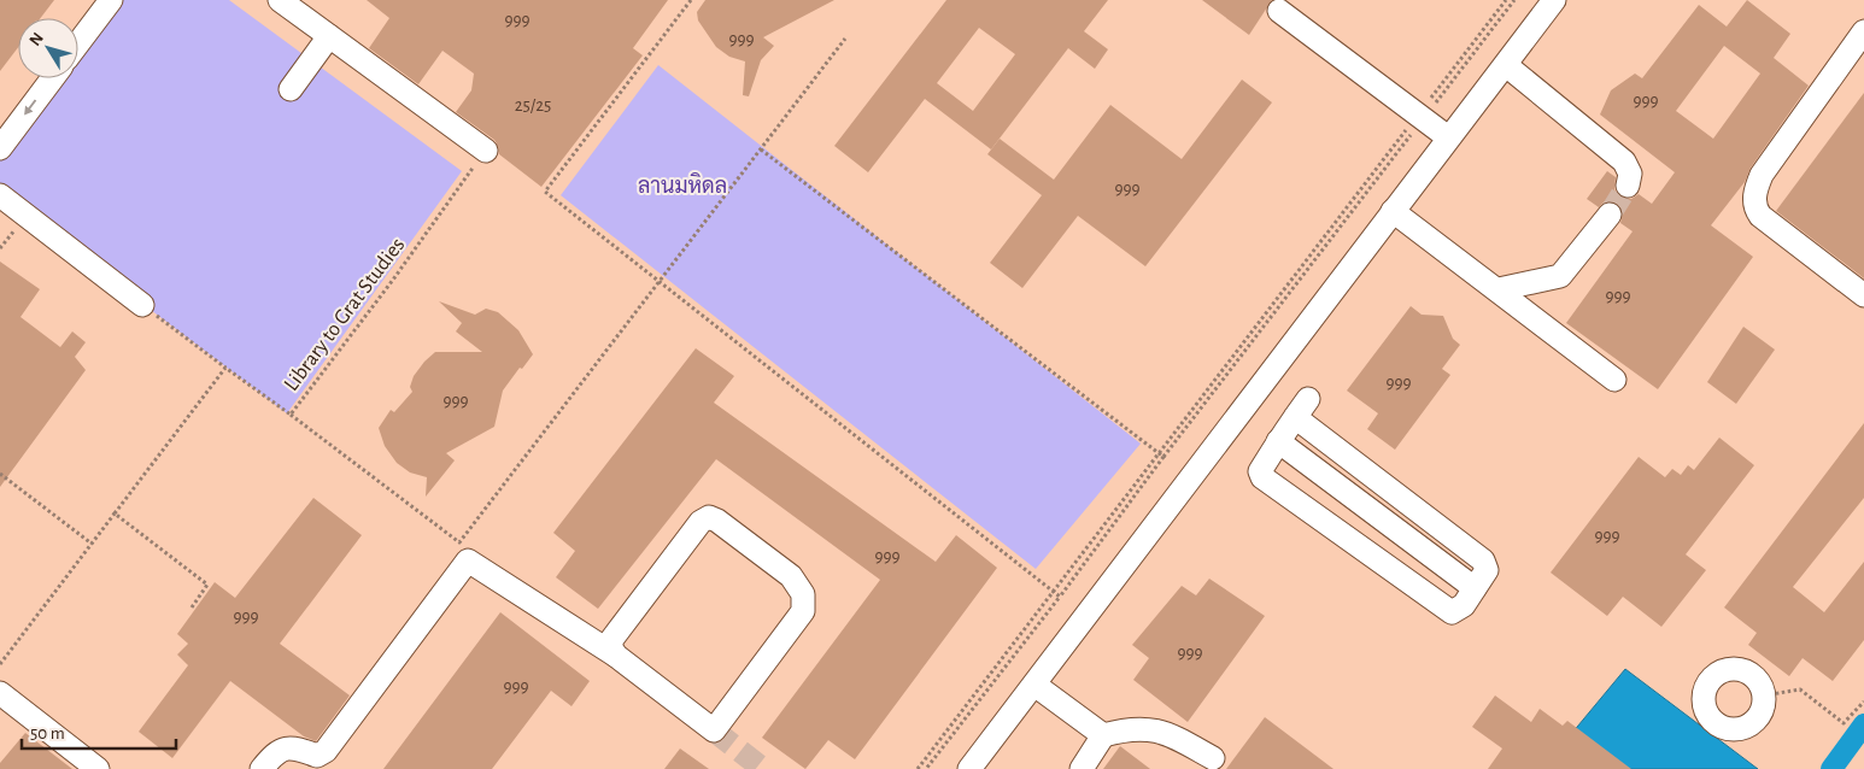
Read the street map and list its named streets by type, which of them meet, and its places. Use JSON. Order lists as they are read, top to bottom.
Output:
{
  "streets": {
    "path": ["Library to Grat Studies"]
  },
  "parks": ["ลานมหิดล"],
  "house_numbers": [
    "999",
    "999",
    "999",
    "25/25",
    "999",
    "999",
    "999",
    "999",
    "999",
    "999",
    "999",
    "999",
    "999"
  ],
  "scale_bar": "50 m",
  "north": "top left"
}
